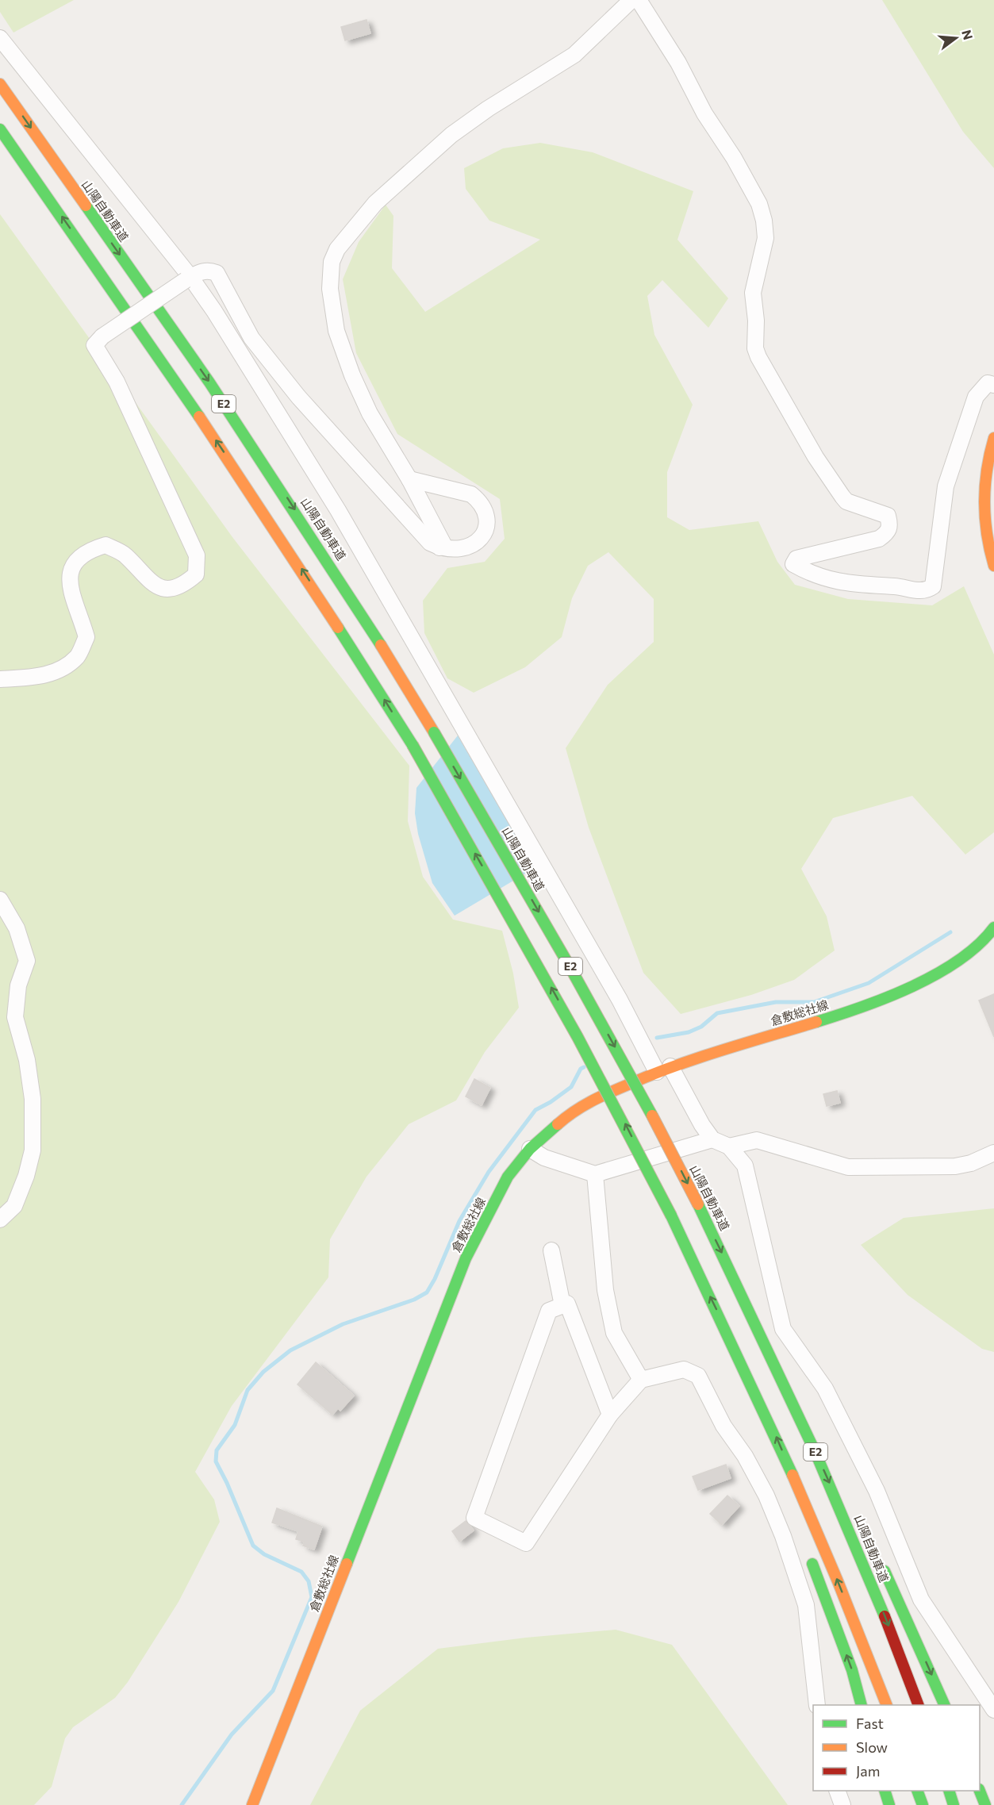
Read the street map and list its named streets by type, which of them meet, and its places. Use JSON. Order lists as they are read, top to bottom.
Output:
{
  "streets": {
    "main road": ["山陽自動車道", "E2", "倉敷総社線"]
  },
  "legend": ["Fast", "Slow", "Jam"],
  "north": "right"
}
